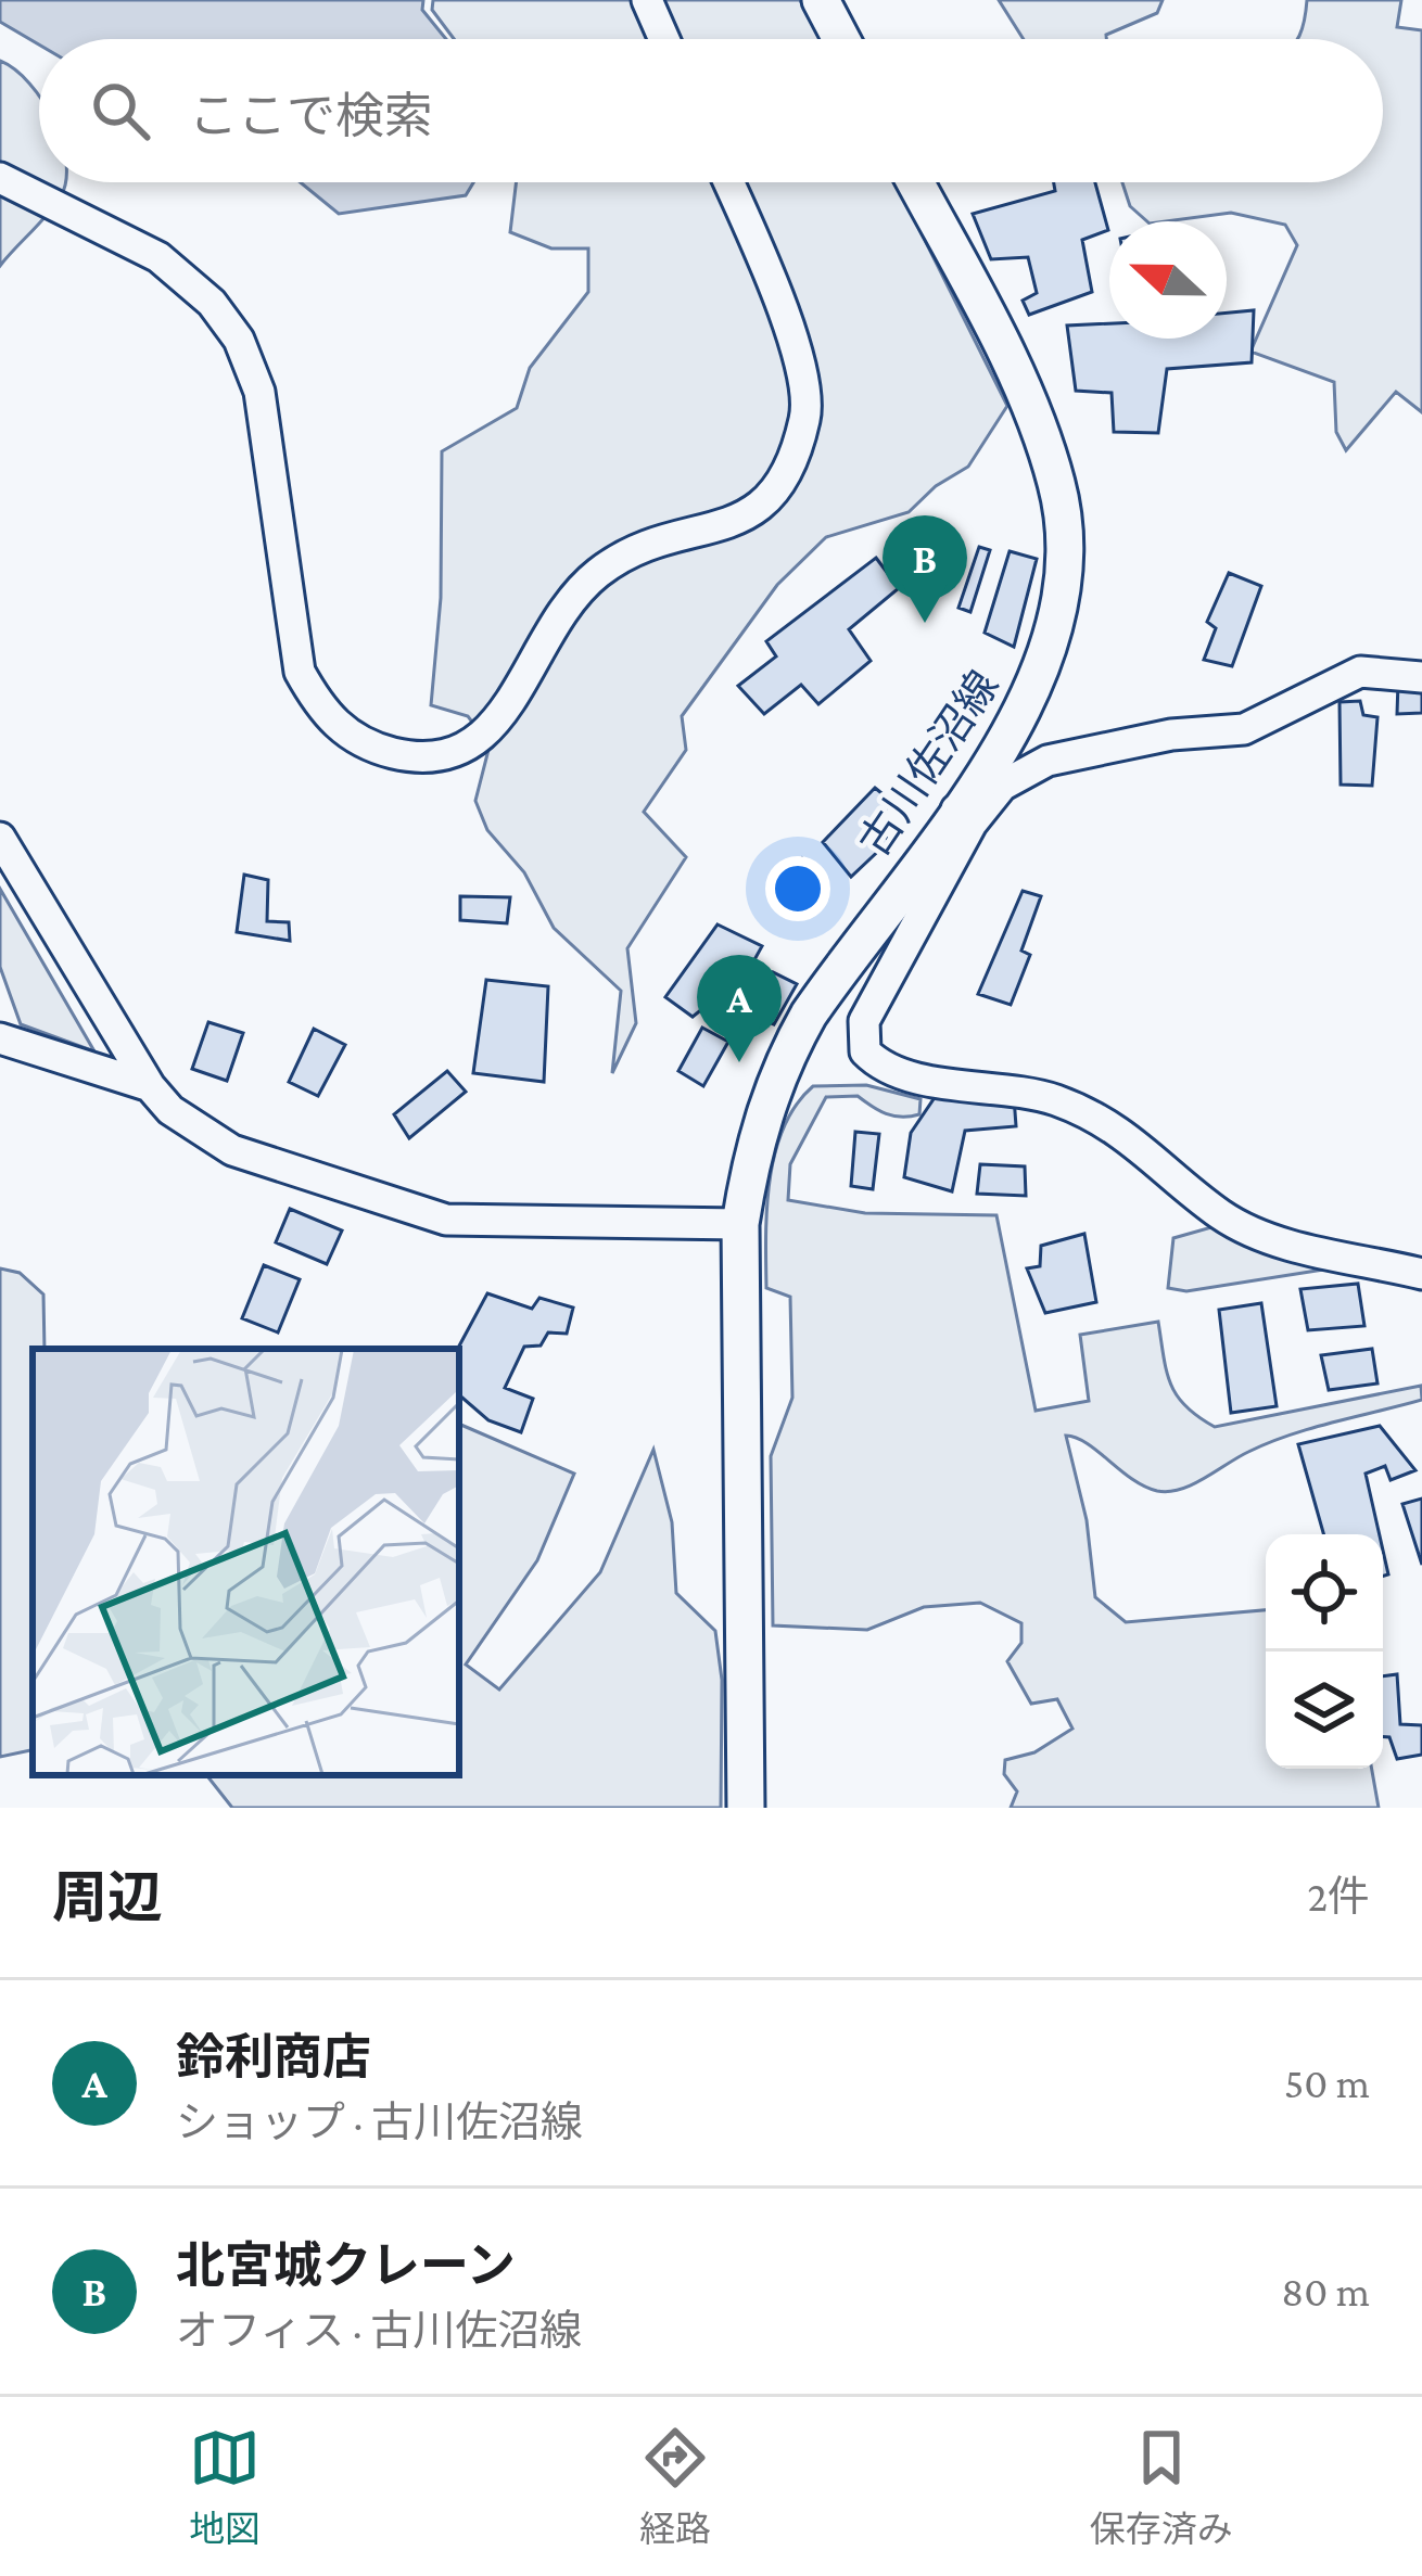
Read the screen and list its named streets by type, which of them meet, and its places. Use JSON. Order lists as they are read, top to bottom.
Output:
{
  "streets": {
    "main road": ["古川佐沼線"]
  },
  "north": "left",
  "page": {
    "search": "ここで検索",
    "pins": ["B", "A"],
    "heading": ["周辺", "2件"],
    "list": [
      {
        "mark": "A",
        "name": "鈴利商店",
        "note": "ショップ · 古川佐沼線",
        "value": "50 m"
      },
      {
        "mark": "B",
        "name": "北宮城クレーン",
        "note": "オフィス · 古川佐沼線",
        "value": "80 m"
      }
    ],
    "nav": ["地図", "経路", "保存済み"]
  }
}
